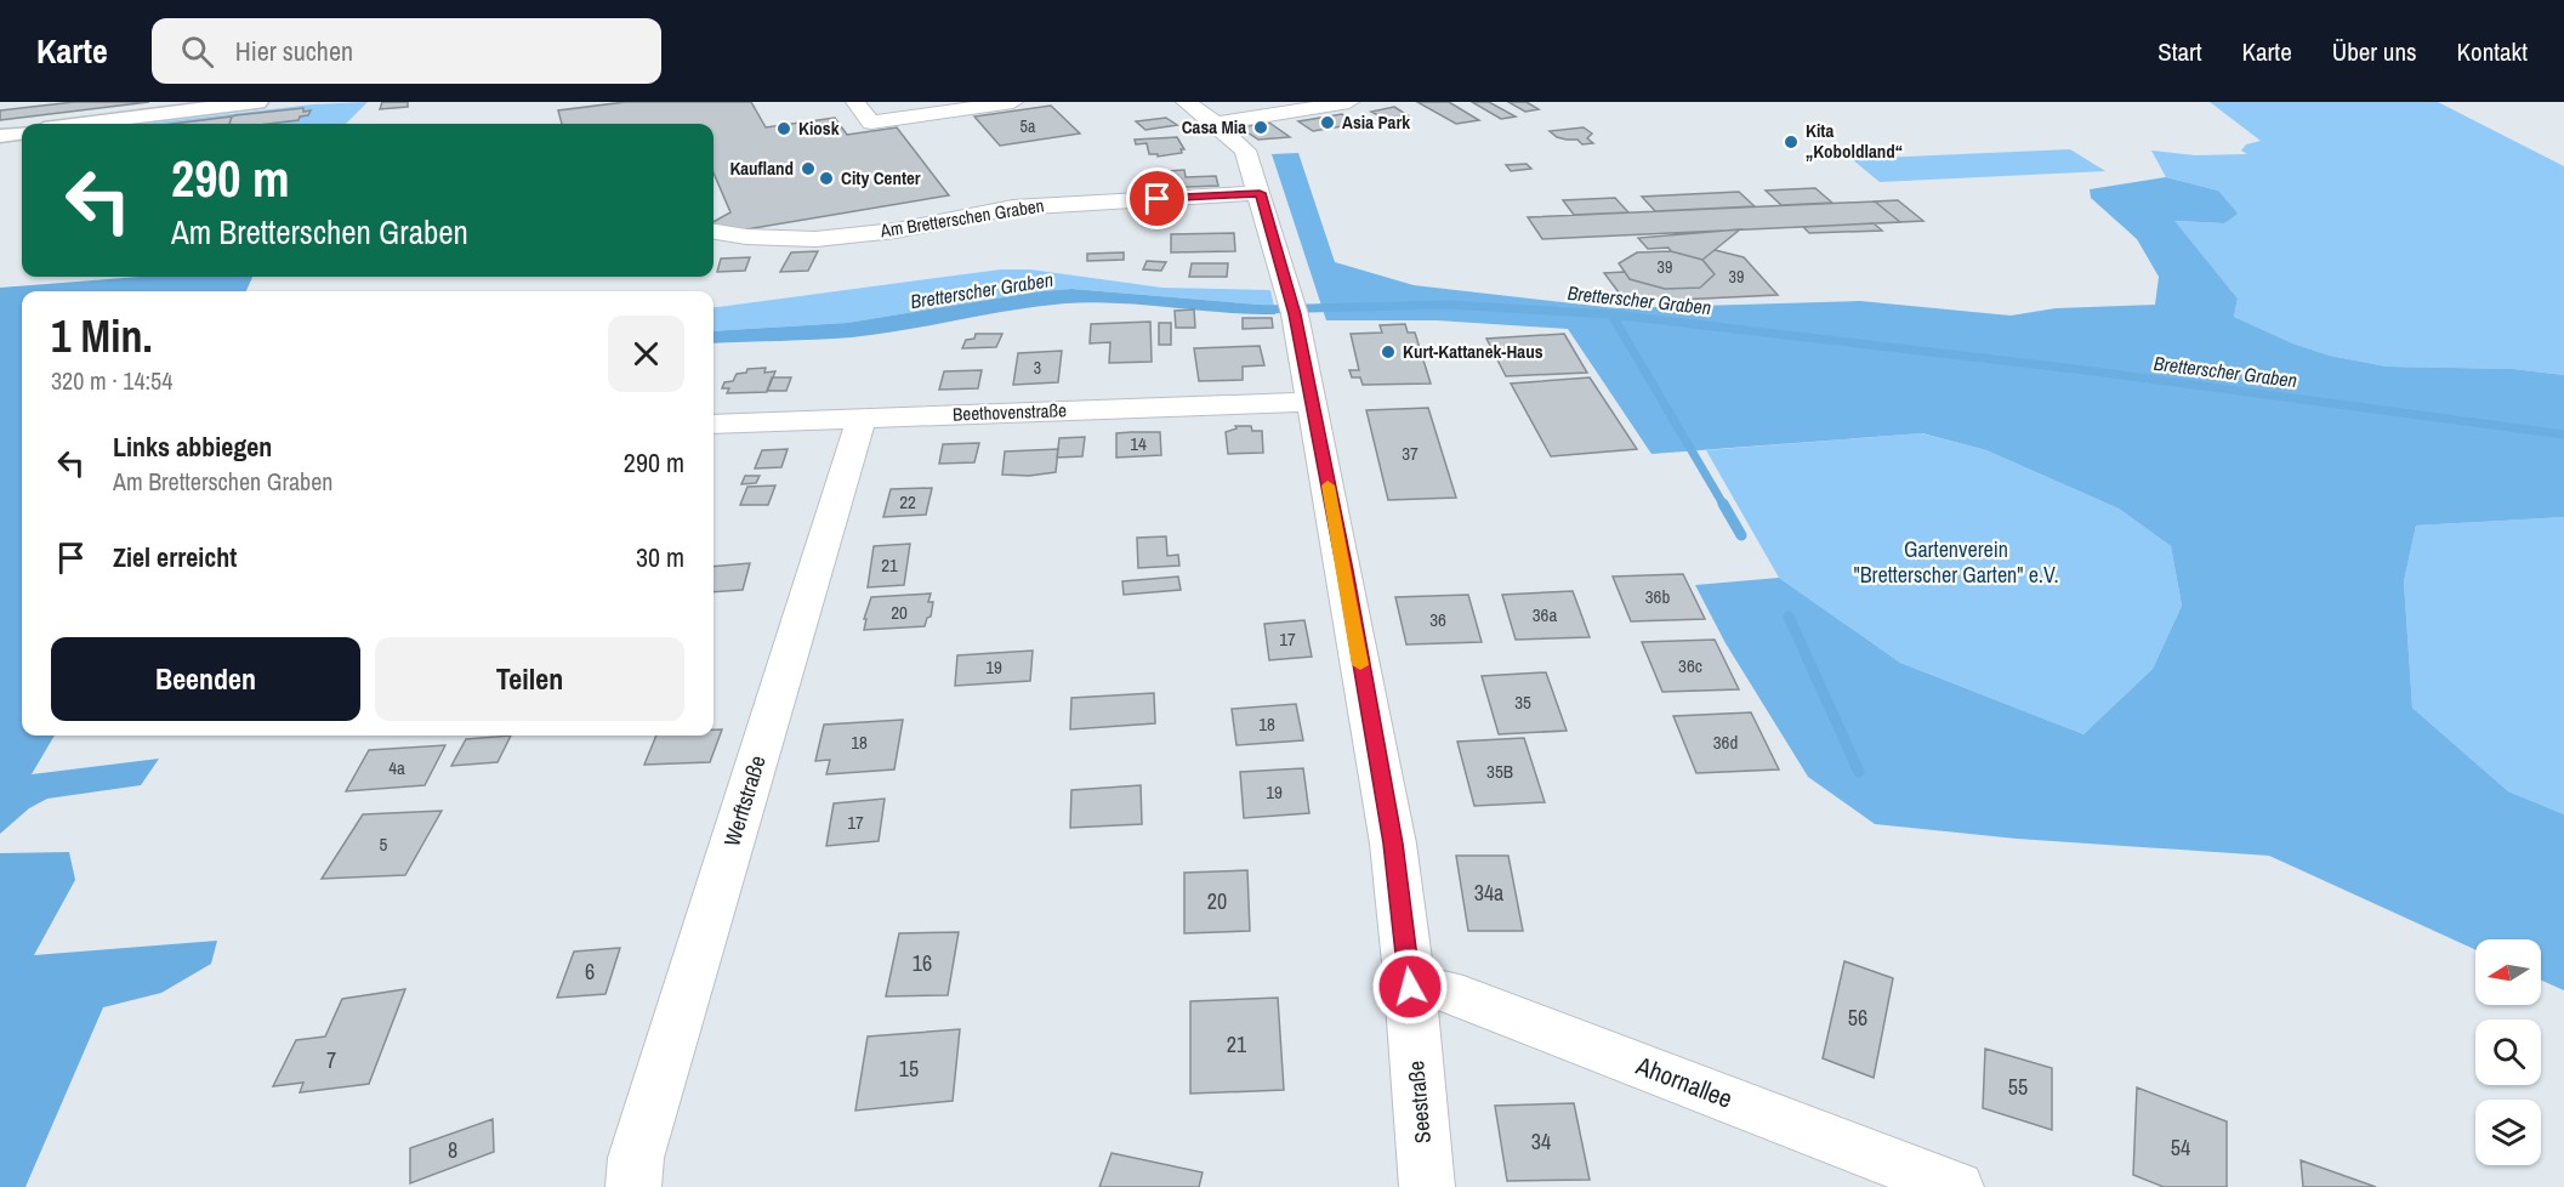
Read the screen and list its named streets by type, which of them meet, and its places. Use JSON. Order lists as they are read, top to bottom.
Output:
{
  "streets": {
    "street": [
      "Am Bretterschen Graben",
      "Beethovenstraße",
      "Werftstraße",
      "Ahornallee",
      "Seestraße"
    ]
  },
  "crossings": [
    ["Am Bretterschen Graben", "Seestraße"],
    ["Beethovenstraße", "Werftstraße"],
    ["Beethovenstraße", "Seestraße"],
    ["Ahornallee", "Seestraße"]
  ],
  "water": ["Bretterscher Graben"],
  "parks": ["Gartenverein \"Bretterscher Garten\" e.V."],
  "places": [
    "Asia Park",
    "Casa Mia",
    "Kiosk",
    "Kita „Koboldland“",
    "Kaufland",
    "City Center",
    "Kurt-Kattanek-Haus"
  ],
  "house_numbers": [
    "5a",
    "39",
    "39",
    "3",
    "14",
    "37",
    "22",
    "21",
    "36b",
    "20",
    "36a",
    "36",
    "17",
    "36c",
    "19",
    "35",
    "18",
    "18",
    "36d",
    "4a",
    "35B",
    "19",
    "17",
    "5",
    "34a",
    "20",
    "16",
    "6",
    "56",
    "21",
    "7",
    "15",
    "55",
    "34",
    "54",
    "8"
  ],
  "north": "left",
  "page": {
    "header": "Karte",
    "search": "Hier suchen",
    "nav": [
      "Start",
      "Karte",
      "Über uns",
      "Kontakt"
    ],
    "turn": ["290 m", "Am Bretterschen Graben"],
    "heading": ["1 Min.", "320 m · 14:54"],
    "list": [
      {
        "name": "Links abbiegen",
        "note": "Am Bretterschen Graben",
        "value": "290 m"
      },
      {
        "name": "Ziel erreicht",
        "value": "30 m"
      }
    ],
    "buttons": ["Beenden", "Teilen"]
  }
}
